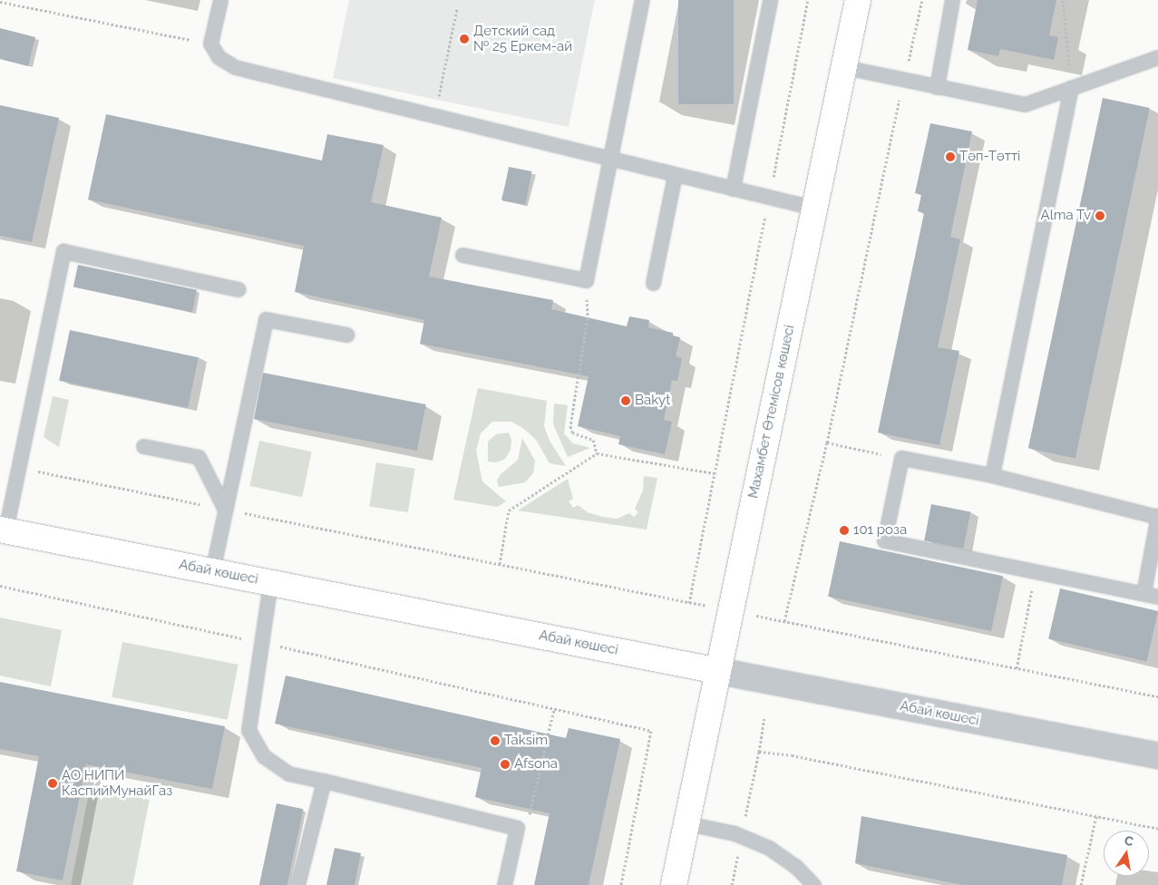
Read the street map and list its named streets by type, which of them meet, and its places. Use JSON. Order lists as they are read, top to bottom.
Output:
{
  "streets": {
    "main road": ["Махамбет Өтемісов көшесі", "Абай көшесі"]
  },
  "crossings": [
    ["Махамбет Өтемісов көшесі", "Абай көшесі"]
  ],
  "places": [
    "Детский сад № 25 Еркем-ай",
    "Тәп-Тәтті",
    "Alma Tv",
    "Bakyt",
    "101 роза",
    "Taksim",
    "Afsona",
    "АО НИПИ КаспийМунайГаз"
  ],
  "north": "top"
}
